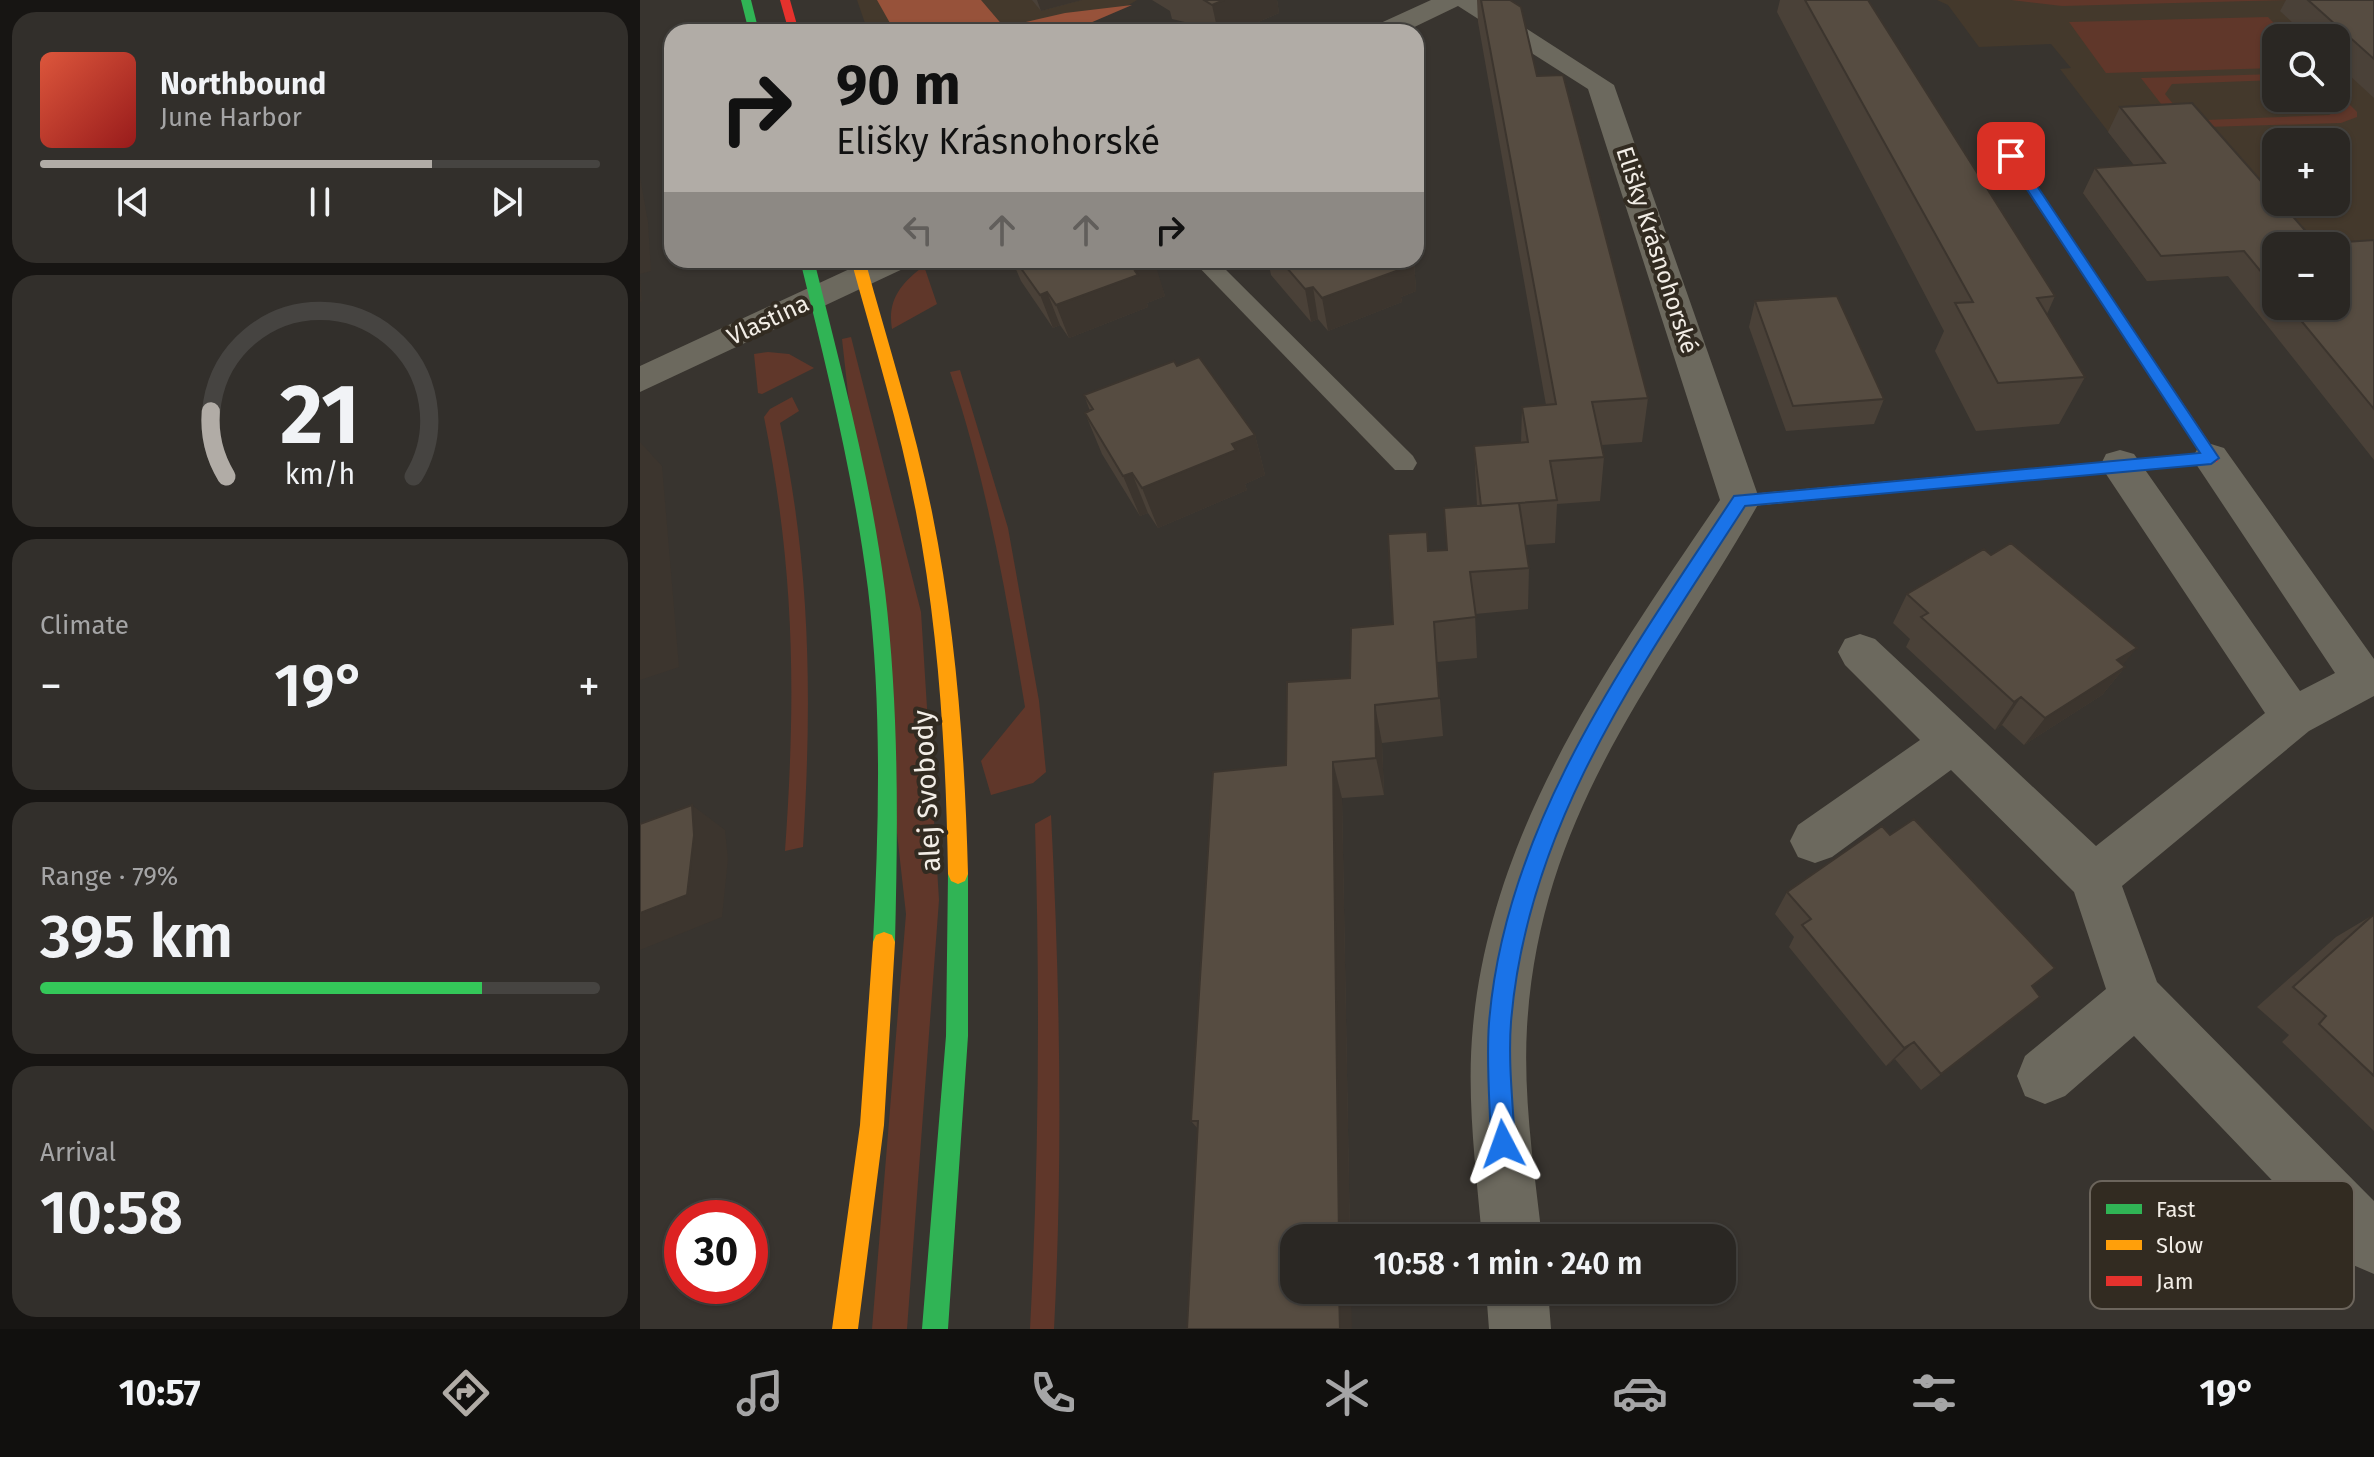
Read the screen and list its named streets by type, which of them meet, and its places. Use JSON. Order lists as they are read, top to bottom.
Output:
{
  "streets": {
    "street": ["Elišky Krásnohorské", "Vlastina", "alej Svobody"]
  },
  "crossings": [
    ["Vlastina", "alej Svobody"]
  ],
  "legend": ["Fast", "Slow", "Jam"],
  "page": {
    "map_buttons": ["+", "−"],
    "turn": ["90 m", "Elišky Krásnohorské"],
    "song": ["Northbound", "June Harbor"],
    "tile": [
      "Climate",
      ["Range · 79%", "395 km"],
      ["Arrival", "10:58"]
    ],
    "heat": ["−", "19°", "+"],
    "limit": "30",
    "trip": "10:58 · 1 min · 240 m",
    "tabs": ["10:57", "19°"],
    "gauge": ["21", "km/h"]
  }
}
